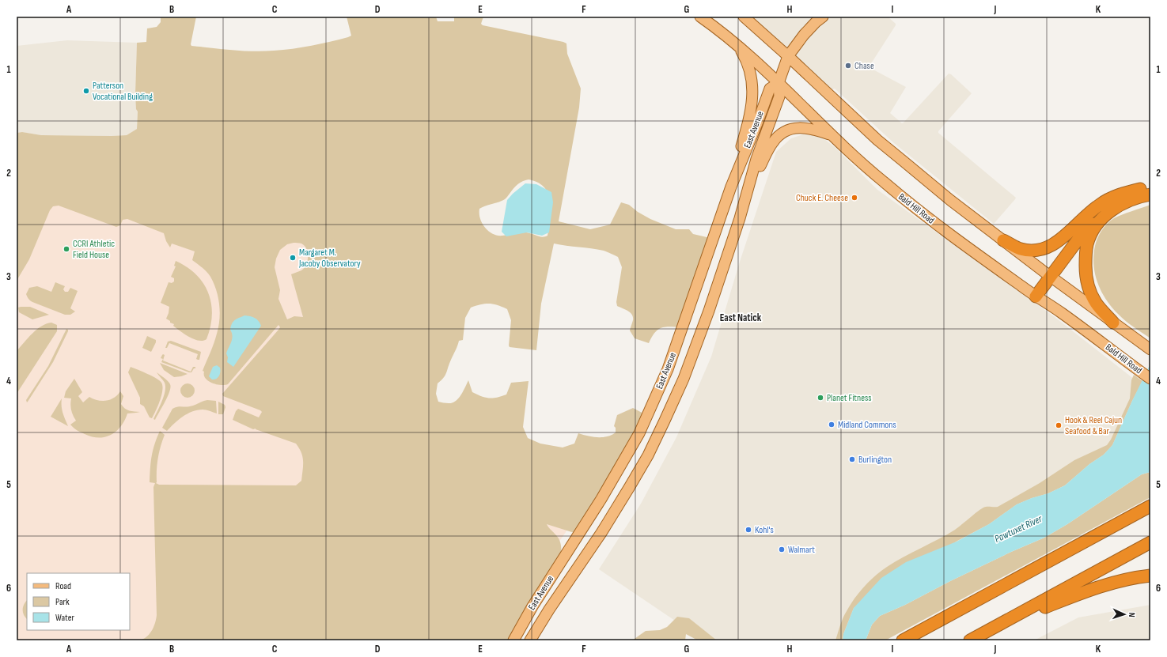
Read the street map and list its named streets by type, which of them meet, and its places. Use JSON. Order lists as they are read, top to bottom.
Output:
{
  "streets": {
    "main road": ["East Avenue", "Bald Hill Road"]
  },
  "crossings": [
    ["East Avenue", "Bald Hill Road"]
  ],
  "districts": ["East Natick"],
  "water": ["Pawtuxet River"],
  "places": [
    "Chase",
    "Patterson Vocational Building",
    "Chuck E. Cheese",
    "CCRI Athletic Field House",
    "Margaret M. Jacoby Observatory",
    "Planet Fitness",
    "Midland Commons",
    "Hook & Reel Cajun Seafood & Bar",
    "Burlington",
    "Kohl's",
    "Walmart"
  ],
  "legend": ["Road", "Park", "Water"],
  "north": "right",
  "grid": {
    "columns": [
      "A",
      "B",
      "C",
      "D",
      "E",
      "F",
      "G",
      "H",
      "I",
      "J",
      "K"
    ],
    "rows": [
      "1",
      "2",
      "3",
      "4",
      "5",
      "6"
    ]
  }
}
